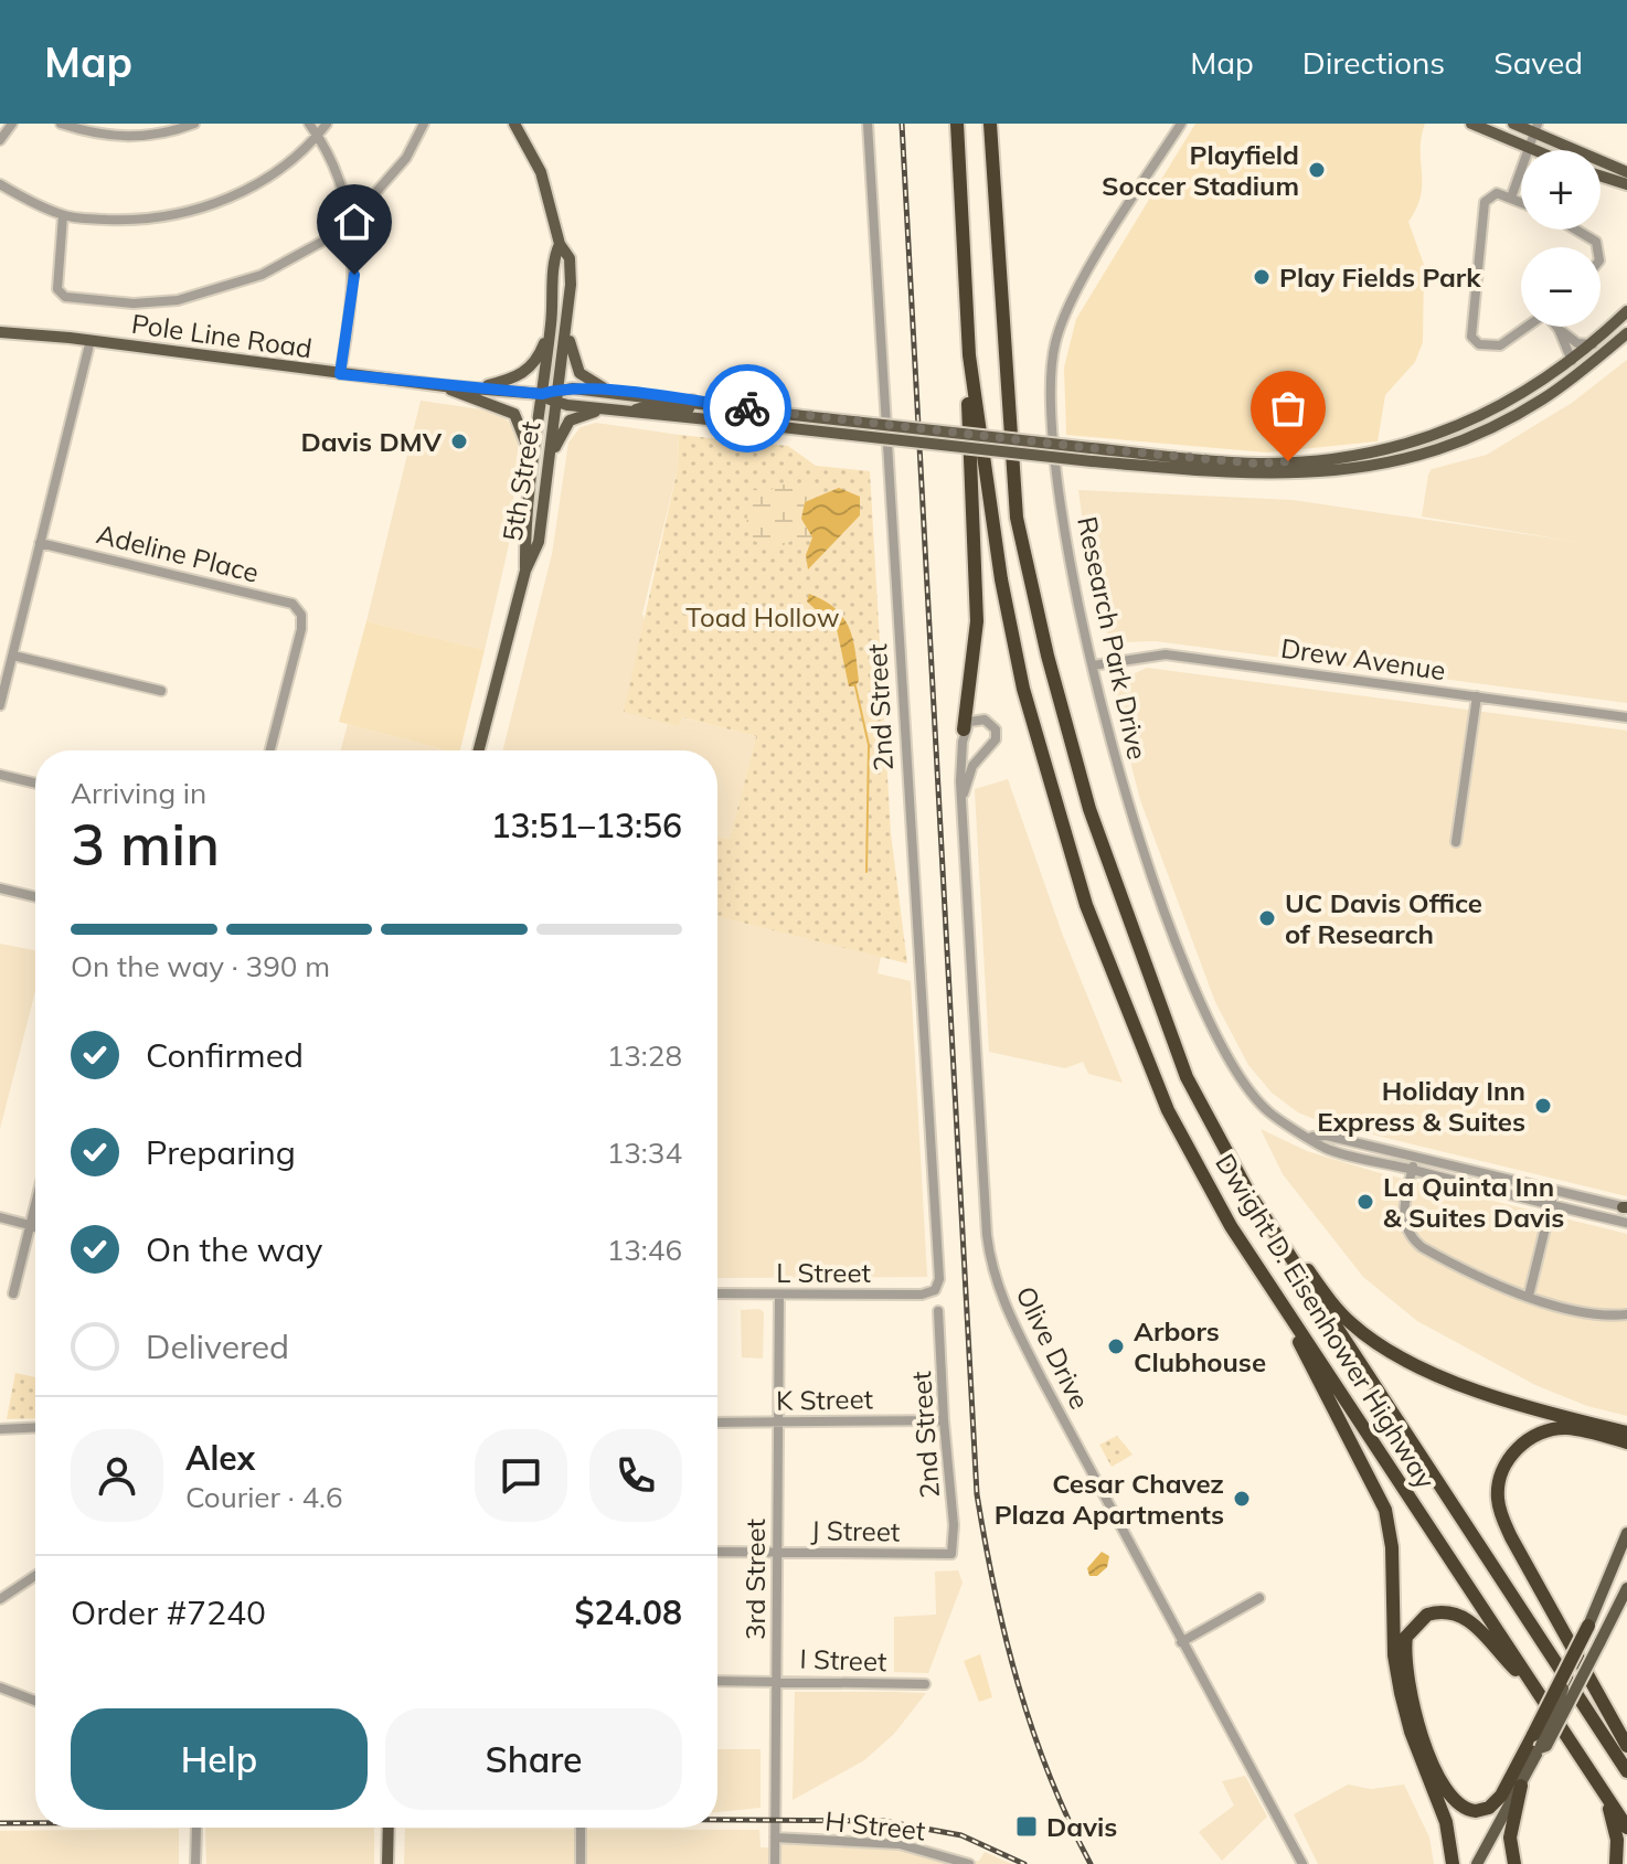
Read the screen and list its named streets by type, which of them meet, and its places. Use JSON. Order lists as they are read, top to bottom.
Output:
{
  "streets": {
    "highway": ["Dwight D. Eisenhower Highway"],
    "main road": ["Pole Line Road", "5th Street"],
    "street": [
      "Adeline Place",
      "Research Park Drive",
      "Drew Avenue",
      "2nd Street",
      "L Street",
      "Olive Drive",
      "K Street",
      "J Street",
      "3rd Street",
      "I Street",
      "H Street"
    ]
  },
  "crossings": [
    ["Pole Line Road", "5th Street"],
    ["Research Park Drive", "Drew Avenue"],
    ["2nd Street", "L Street"],
    ["2nd Street", "K Street"],
    ["2nd Street", "J Street"],
    ["L Street", "3rd Street"],
    ["K Street", "3rd Street"],
    ["J Street", "3rd Street"],
    ["3rd Street", "I Street"],
    ["3rd Street", "H Street"]
  ],
  "parks": ["Toad Hollow"],
  "places": {
    "other": [
      "Playfield Soccer Stadium",
      "Play Fields Park",
      "Davis DMV",
      "UC Davis Office of Research",
      "Holiday Inn Express & Suites",
      "La Quinta Inn & Suites Davis",
      "Arbors Clubhouse",
      "Cesar Chavez Plaza Apartments"
    ],
    "transit": ["Davis"]
  },
  "page": {
    "header": "Map",
    "nav": ["Map", "Directions", "Saved"],
    "map_buttons": ["+", "−"],
    "heading": ["3 min", "Arriving in", "13:51–13:56"],
    "panel": [
      "Alex",
      "Courier · 4.6",
      "Order #7240",
      "$24.08"
    ],
    "bar": "On the way · 390 m",
    "list": [
      ["Confirmed", "13:28"],
      ["Preparing", "13:34"],
      ["On the way", "13:46"],
      "Delivered"
    ],
    "buttons": ["Help", "Share"]
  }
}
